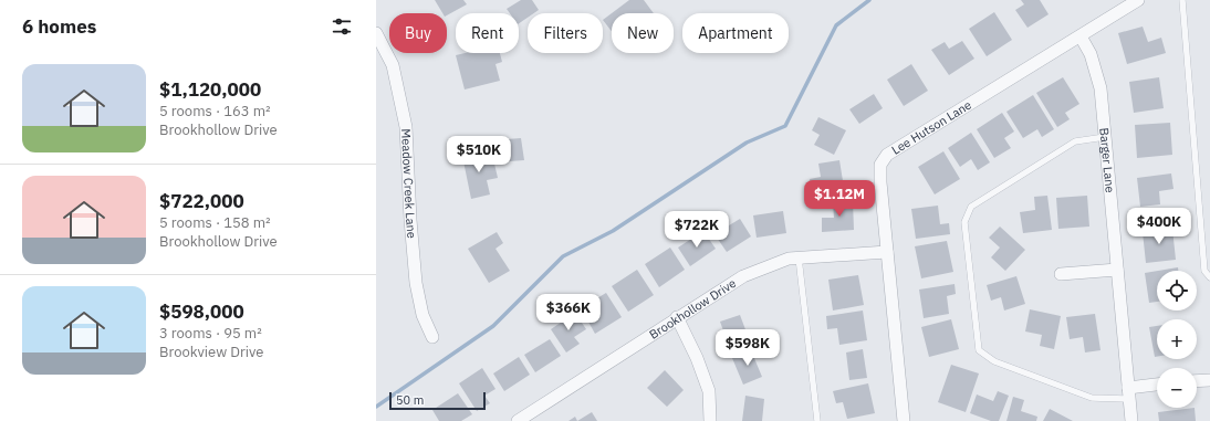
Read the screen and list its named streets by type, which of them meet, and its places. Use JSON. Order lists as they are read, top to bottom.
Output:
{
  "streets": {
    "street": [
      "Lee Hutson Lane",
      "Barger Lane",
      "Meadow Creek Lane",
      "Brookhollow Drive"
    ]
  },
  "crossings": [
    ["Lee Hutson Lane", "Barger Lane"],
    ["Lee Hutson Lane", "Brookhollow Drive"]
  ],
  "scale_bar": "50 m",
  "page": {
    "heading": "6 homes",
    "chip": [
      "Buy",
      "Rent",
      "Filters",
      "New",
      "Apartment"
    ],
    "list": [
      {
        "name": "$1,120,000",
        "note": "5 rooms · 163 m² · Brookhollow Drive"
      },
      {
        "name": "$722,000",
        "note": "5 rooms · 158 m² · Brookhollow Drive"
      },
      {
        "name": "$598,000",
        "note": "3 rooms · 95 m² · Brookview Drive"
      }
    ],
    "price": [
      "$510K",
      "$1.12M",
      "$400K",
      "$722K",
      "$366K",
      "$598K"
    ],
    "map_buttons": ["+", "−"],
    "scale": "50 m"
  }
}
